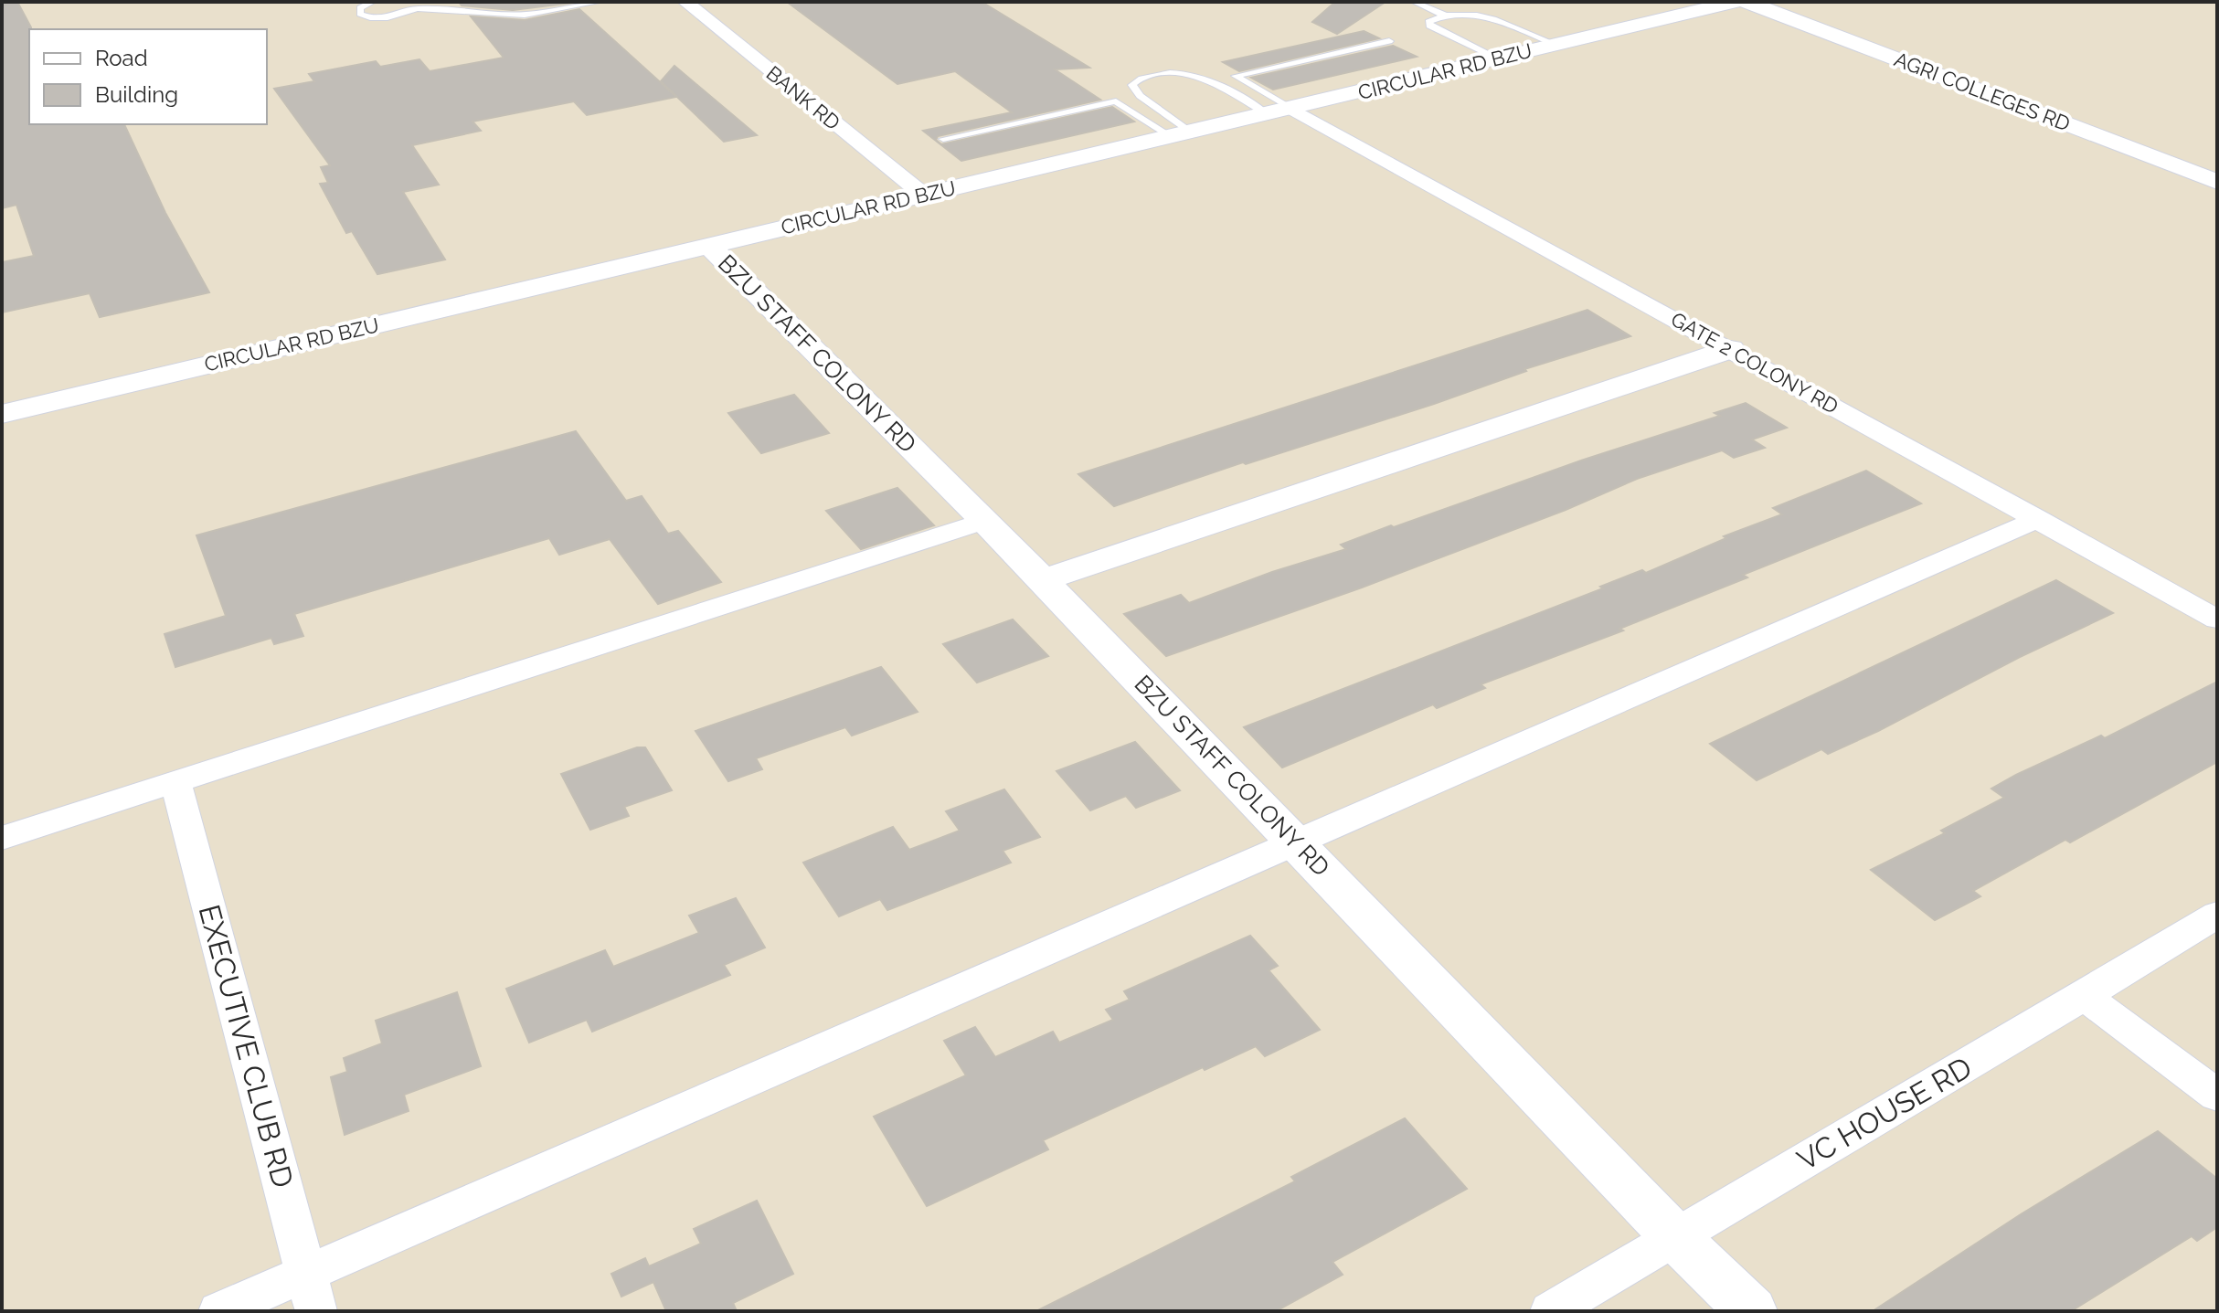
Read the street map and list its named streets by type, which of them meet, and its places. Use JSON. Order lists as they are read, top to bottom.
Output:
{
  "streets": {
    "street": [
      "CIRCULAR RD BZU",
      "AGRI COLLEGES RD",
      "BANK RD",
      "BZU STAFF COLONY RD",
      "GATE 2 COLONY RD",
      "EXECUTIVE CLUB RD",
      "VC HOUSE RD"
    ]
  },
  "crossings": [
    ["CIRCULAR RD BZU", "BANK RD"],
    ["CIRCULAR RD BZU", "BZU STAFF COLONY RD"],
    ["CIRCULAR RD BZU", "GATE 2 COLONY RD"],
    ["BZU STAFF COLONY RD", "VC HOUSE RD"]
  ],
  "legend": ["Road", "Building"]
}
